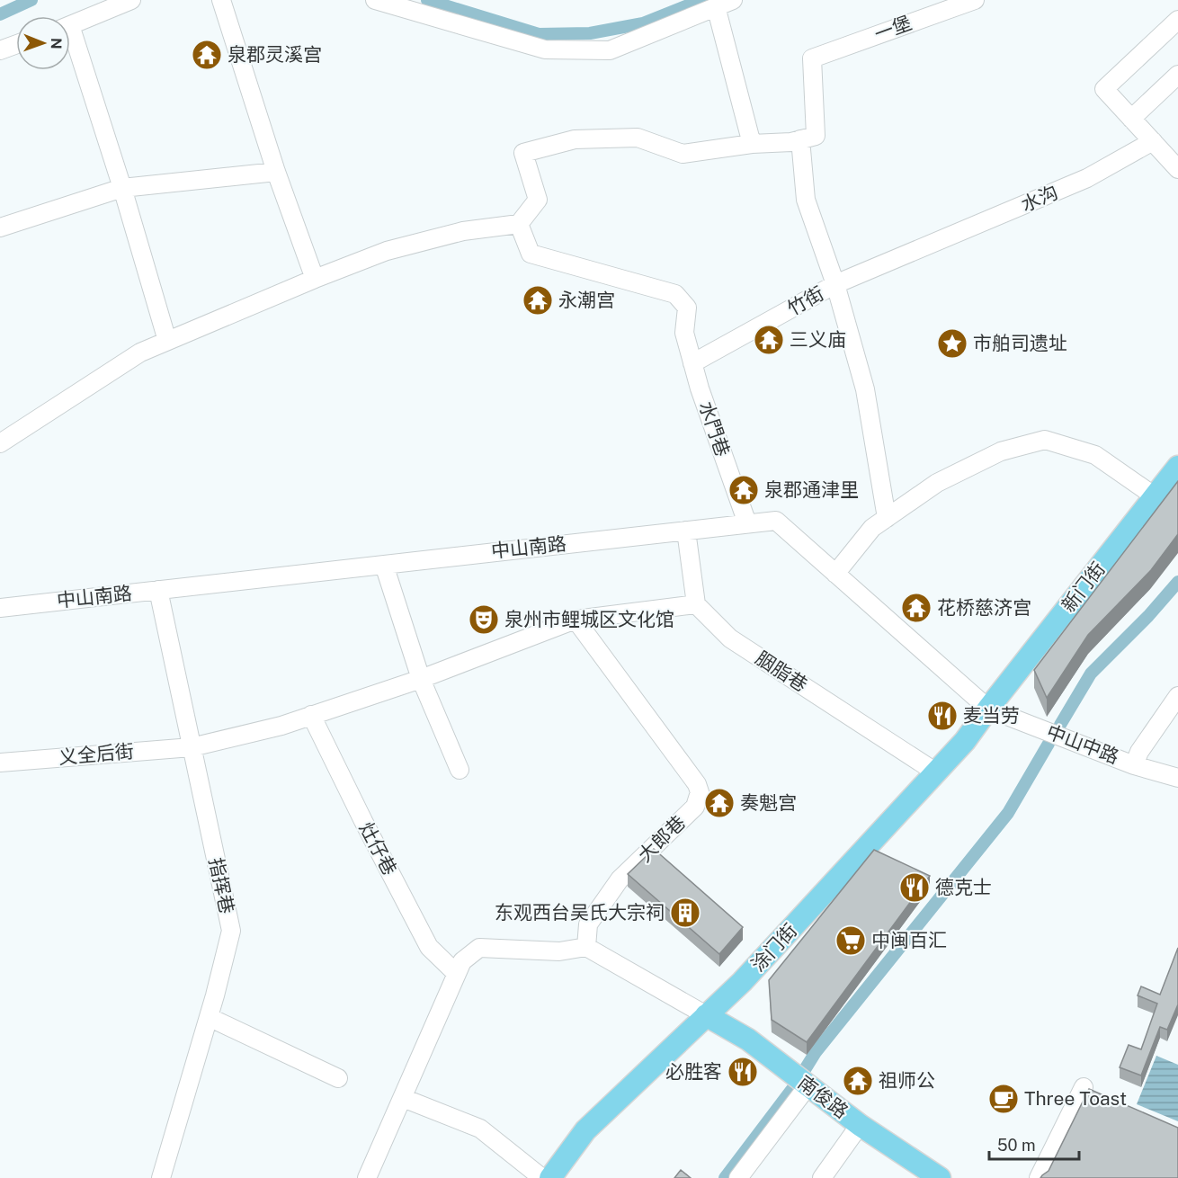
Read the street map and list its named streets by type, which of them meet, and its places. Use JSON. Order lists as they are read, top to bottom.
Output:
{
  "streets": {
    "main road": ["新门街", "涂门街", "南俊路"],
    "street": [
      "一堡",
      "水沟",
      "竹街",
      "水門巷",
      "中山南路",
      "胭脂巷",
      "中山中路",
      "义全后街",
      "大郎巷",
      "灶仔巷",
      "指挥巷"
    ]
  },
  "crossings": [
    ["水沟", "竹街"],
    ["竹街", "水門巷"],
    ["水門巷", "中山南路"],
    ["中山南路", "新门街"],
    ["中山南路", "中山中路"],
    ["中山南路", "指挥巷"],
    ["中山南路", "涂门街"],
    ["新门街", "中山中路"],
    ["新门街", "涂门街"],
    ["胭脂巷", "义全后街"],
    ["胭脂巷", "涂门街"],
    ["中山中路", "涂门街"],
    ["义全后街", "大郎巷"],
    ["义全后街", "灶仔巷"],
    ["义全后街", "指挥巷"],
    ["涂门街", "南俊路"]
  ],
  "places": {
    "temple": [
      "泉郡灵溪宫",
      "永潮宫",
      "三义庙",
      "泉郡通津里",
      "花桥慈济宫",
      "奏魁宫",
      "祖师公"
    ],
    "place": ["市舶司遗址"],
    "theatre": ["泉州市鲤城区文化馆"],
    "restaurant": ["麦当劳", "德克士", "必胜客"],
    "building": ["东观西台吴氏大宗祠"],
    "supermarket": ["中闽百汇"],
    "cafe": ["Three Toast"]
  },
  "scale_bar": "50 m",
  "north": "right"
}
